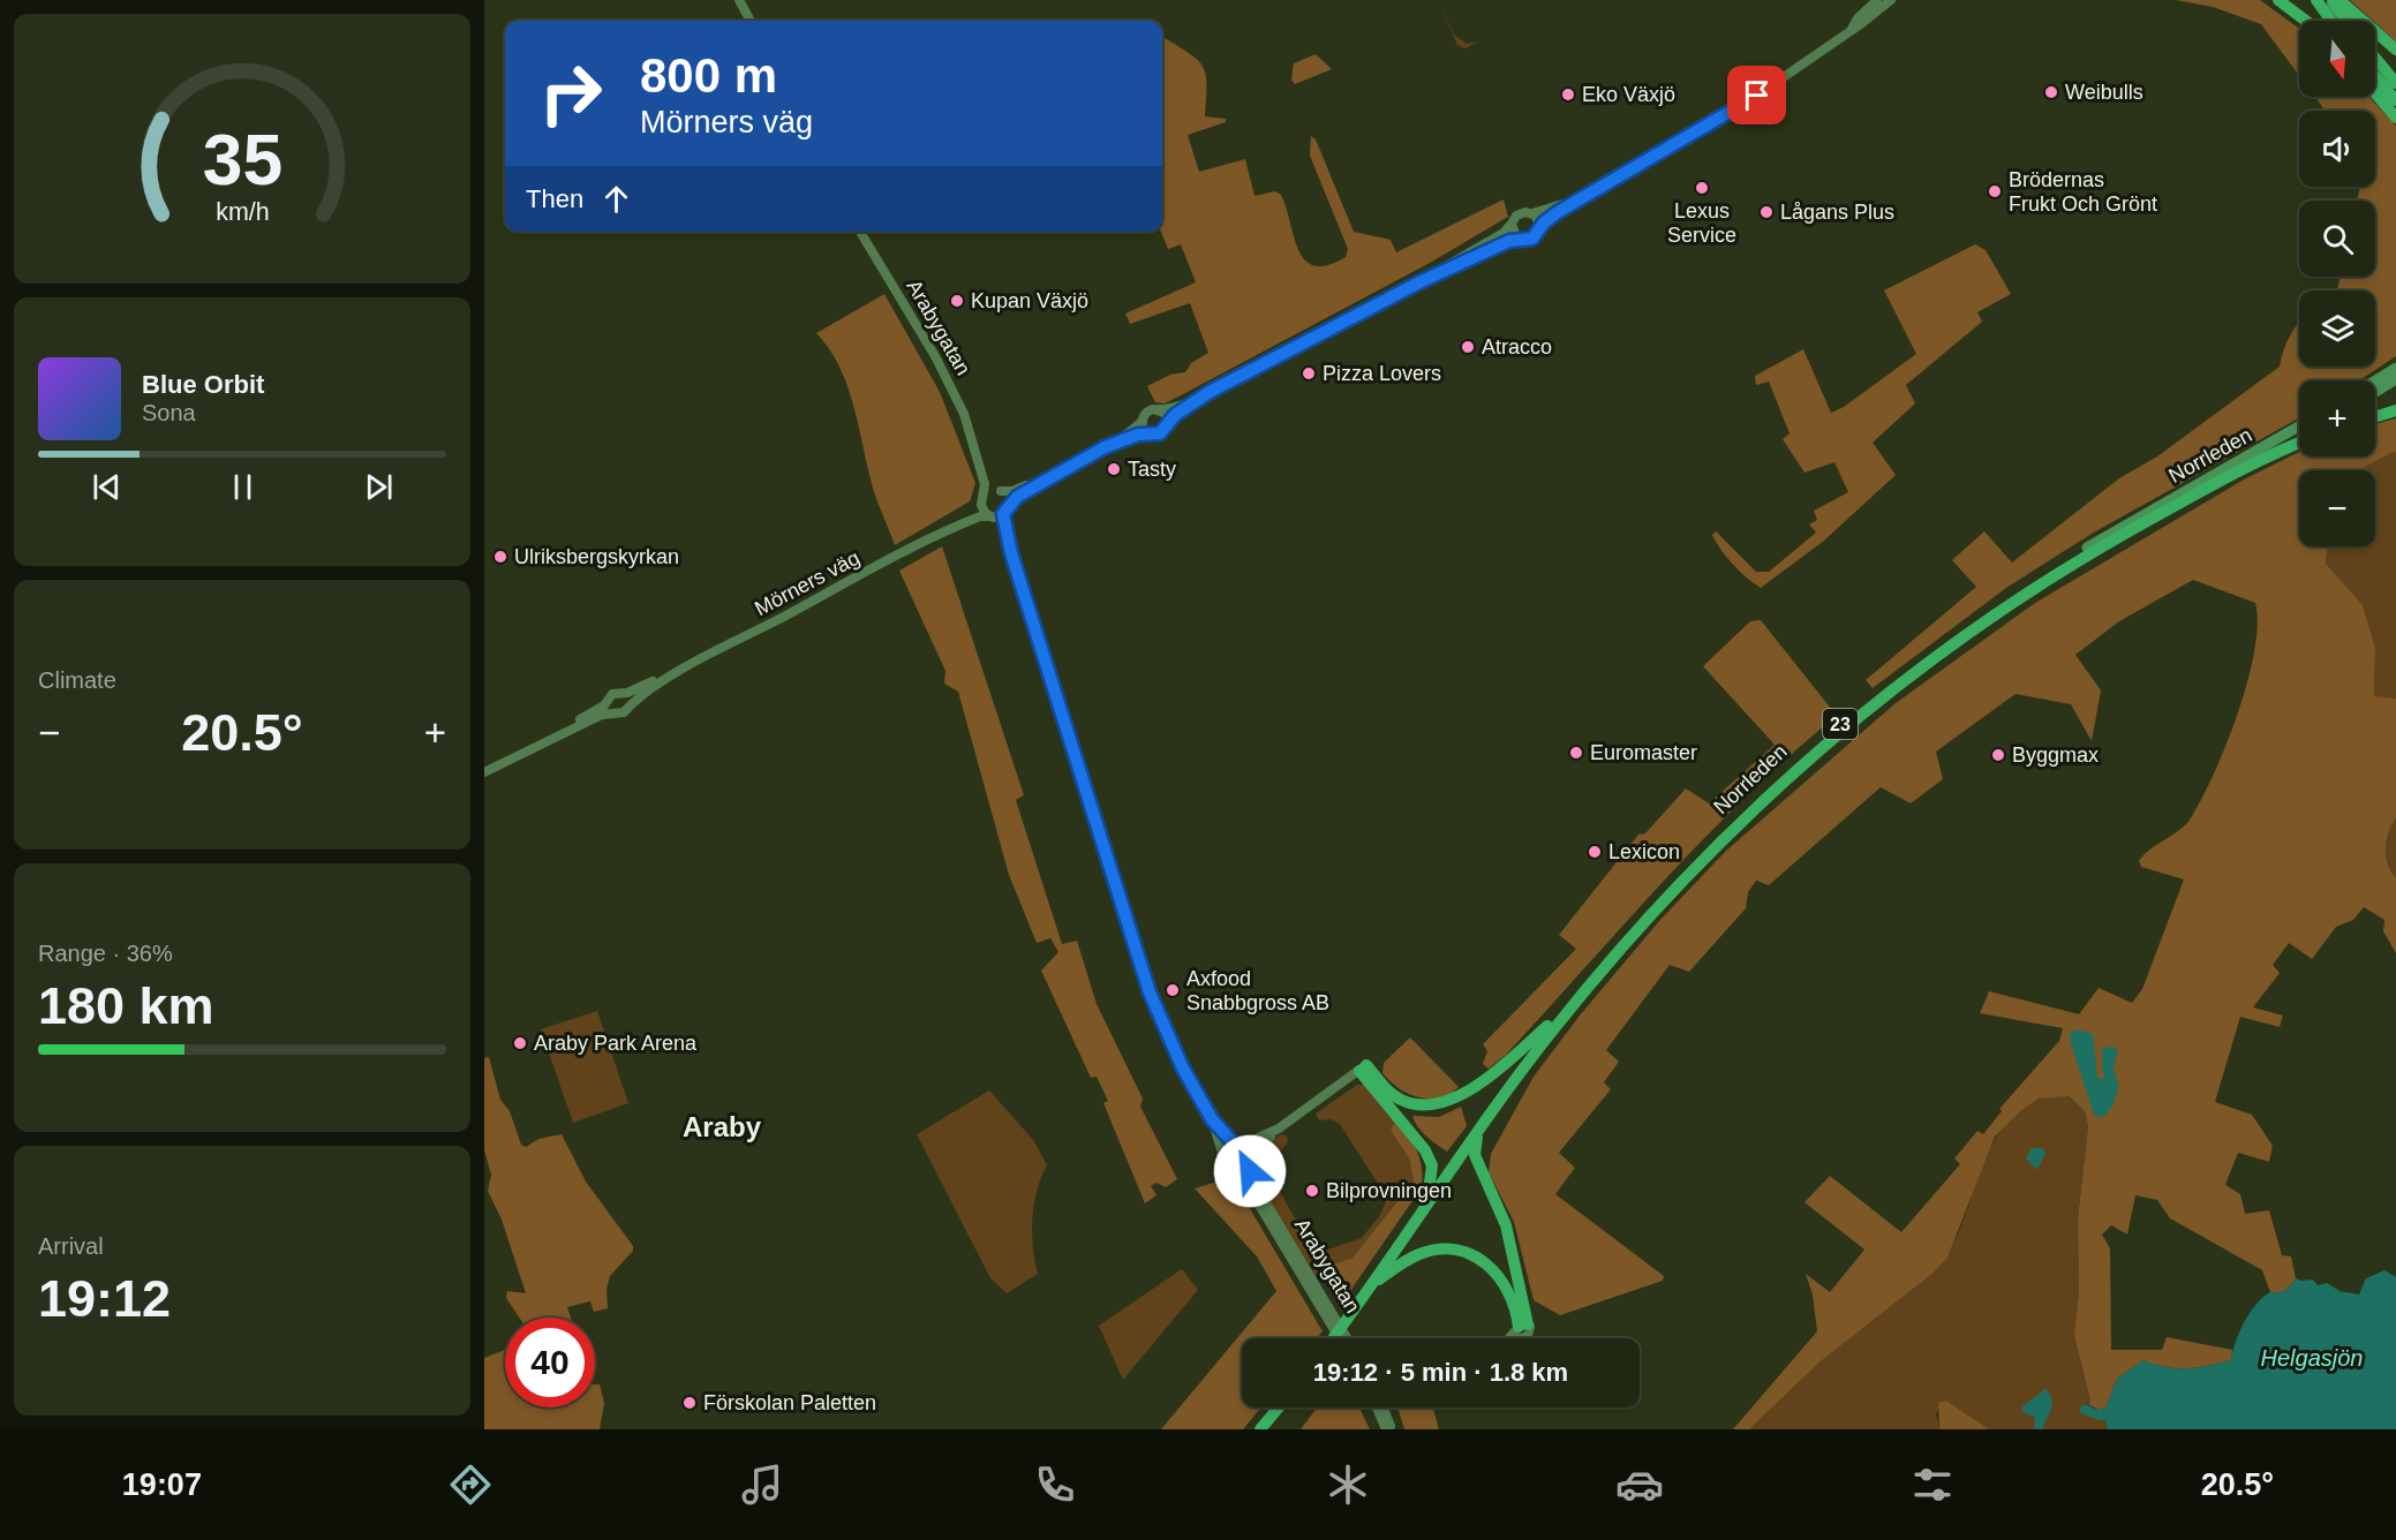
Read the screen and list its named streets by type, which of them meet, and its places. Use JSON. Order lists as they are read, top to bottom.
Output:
{
  "streets": {
    "highway": ["Norrleden", "23"],
    "main road": ["Arabygatan", "Mörners väg"]
  },
  "crossings": [
    ["Arabygatan", "Mörners väg"],
    ["Norrleden", "23"]
  ],
  "districts": ["Araby"],
  "water": ["Helgasjön"],
  "places": [
    "Weibulls",
    "Eko Växjö",
    "Lexus Service",
    "Brödernas Frukt Och Grönt",
    "Lågans Plus",
    "Kupan Växjö",
    "Atracco",
    "Pizza Lovers",
    "Tasty",
    "Ulriksbergskyrkan",
    "Euromaster",
    "Byggmax",
    "Lexicon",
    "Axfood Snabbgross AB",
    "Araby Park Arena",
    "Bilprovningen",
    "Förskolan Paletten"
  ],
  "north": "bottom",
  "page": {
    "map_buttons": ["+", "−"],
    "turn": ["800 m", "Mörners väg"],
    "then": "Then",
    "song": ["Blue Orbit", "Sona"],
    "tile": [
      "Climate",
      ["Range · 36%", "180 km"],
      ["Arrival", "19:12"]
    ],
    "heat": ["−", "20.5°", "+"],
    "limit": "40",
    "trip": "19:12 · 5 min · 1.8 km",
    "tabs": ["19:07", "20.5°"],
    "gauge": ["35", "km/h"]
  }
}
